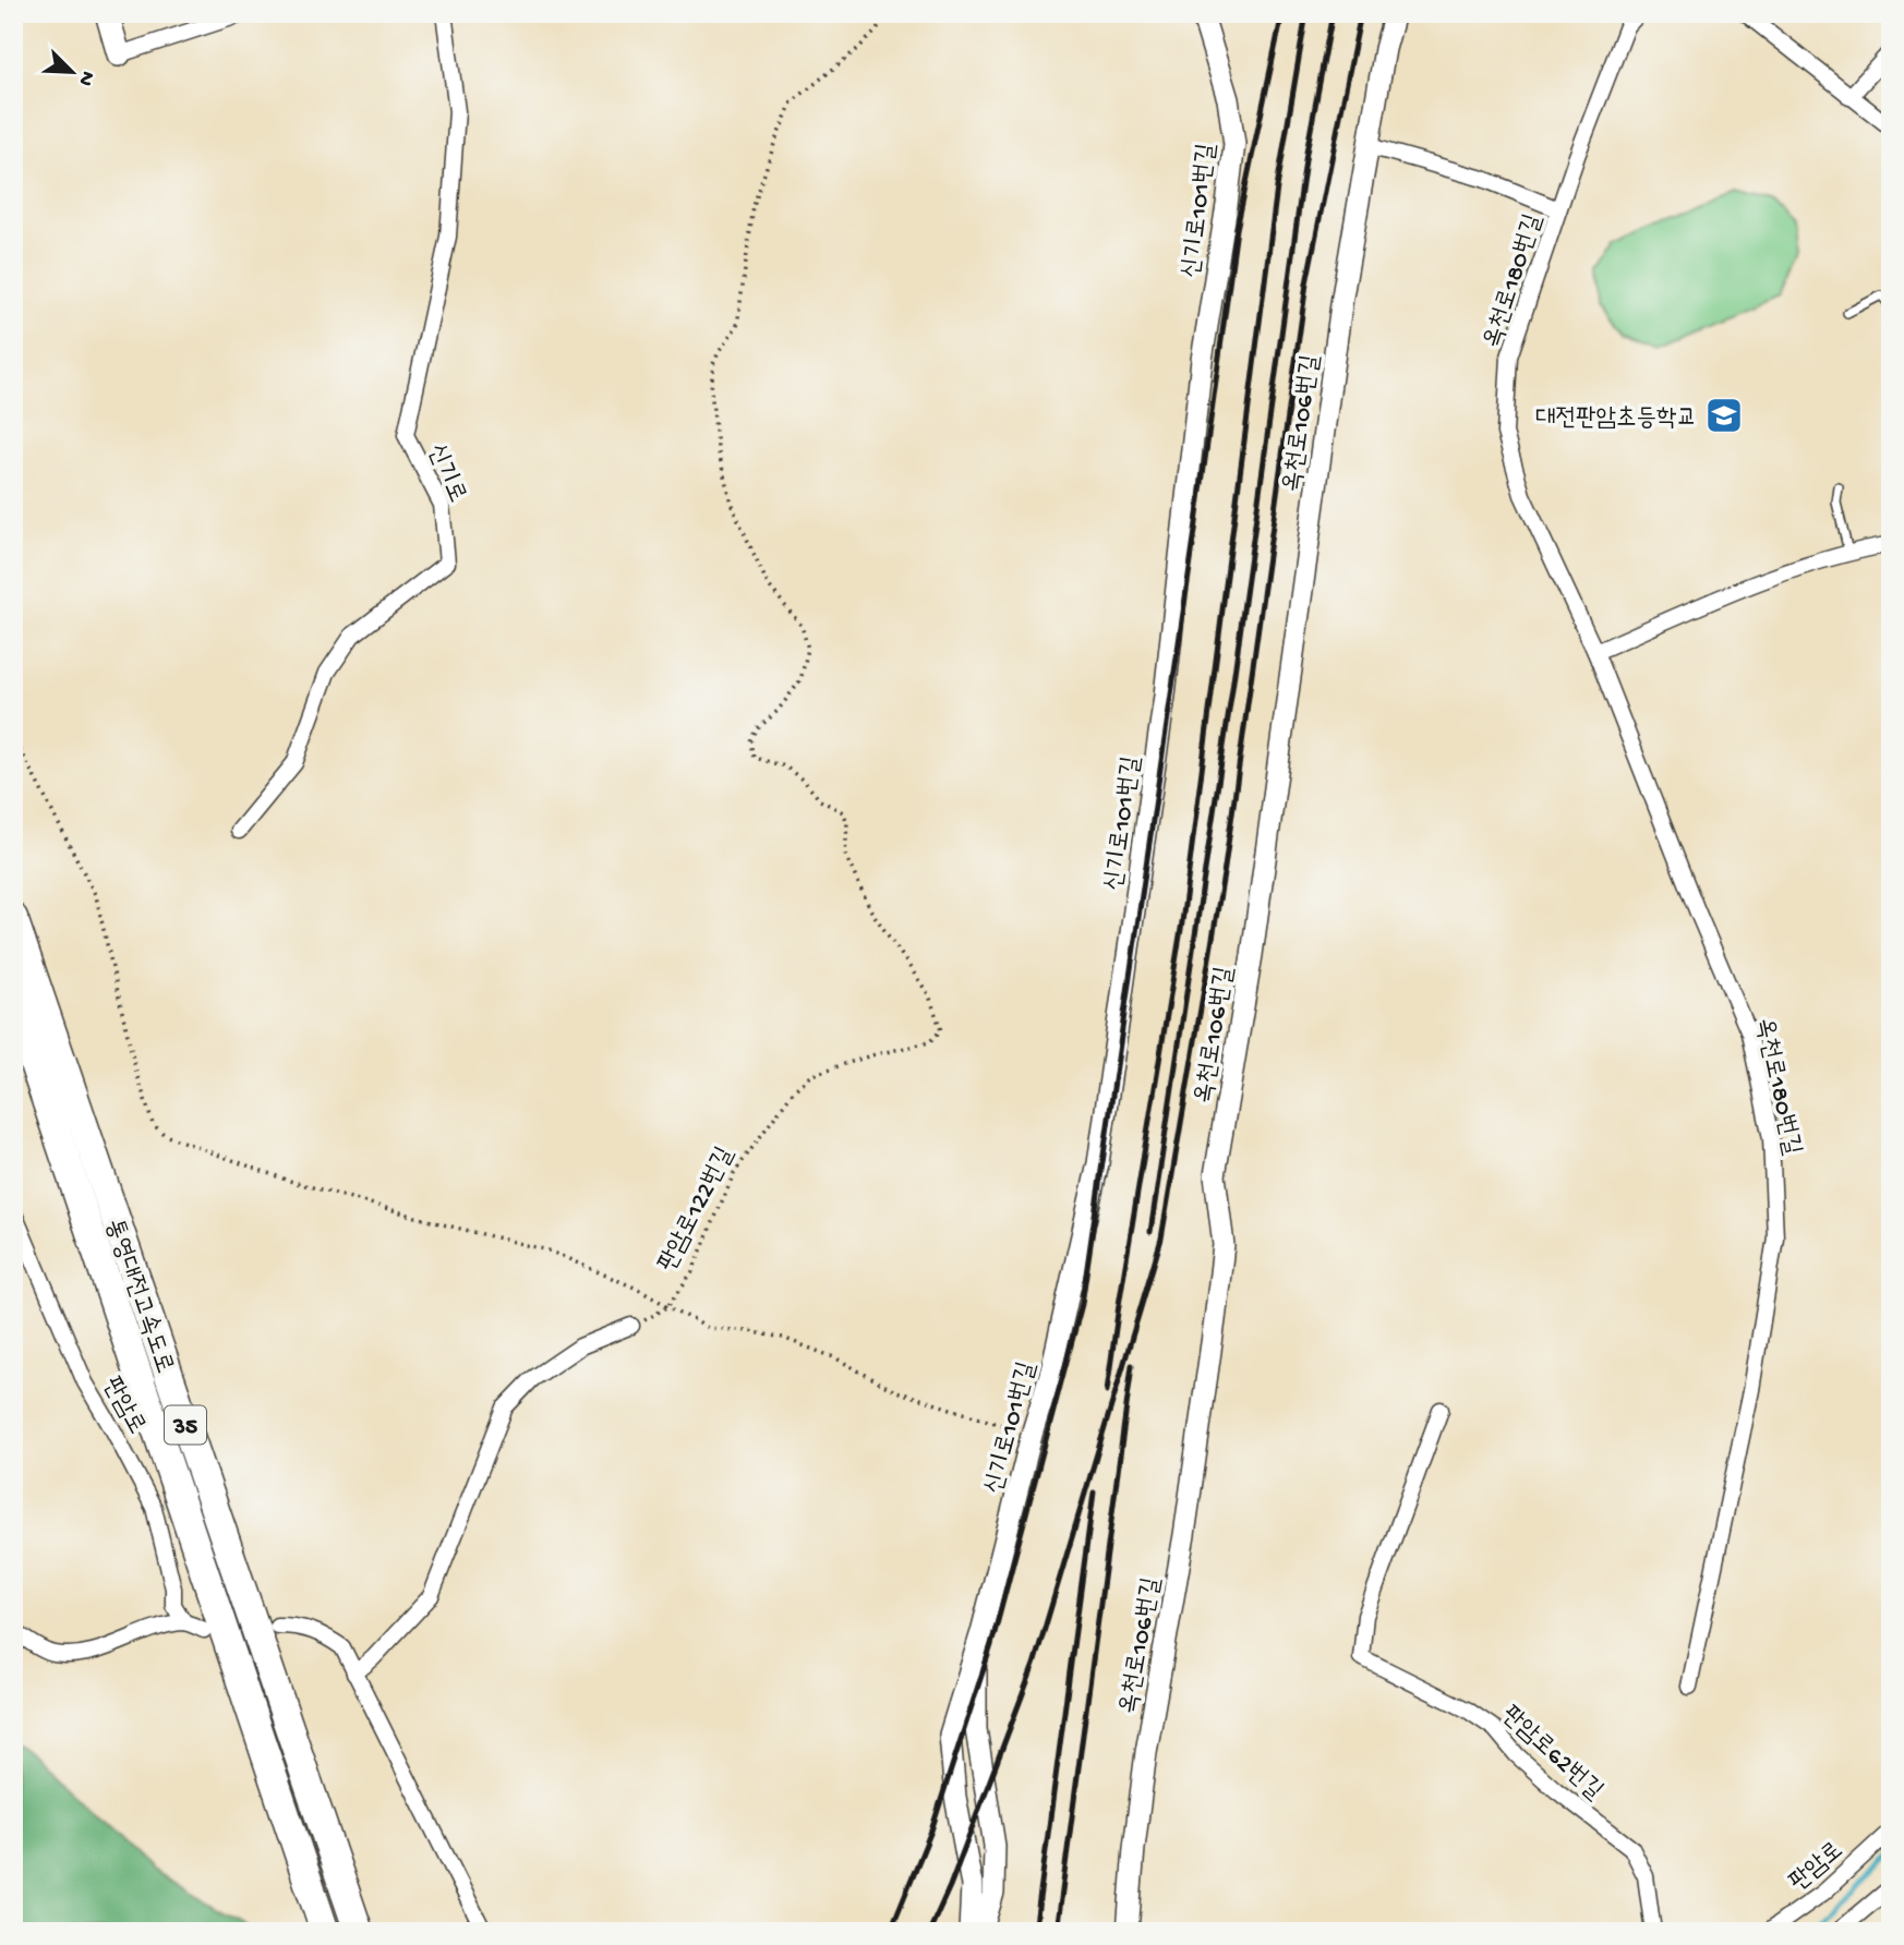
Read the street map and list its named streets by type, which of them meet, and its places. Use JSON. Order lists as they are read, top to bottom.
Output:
{
  "streets": {
    "highway": ["통영대전고속도로", "35"],
    "street": [
      "신기로101번길",
      "옥천로180번길",
      "옥천로106번길",
      "신기로",
      "판암로",
      "판암로62번길"
    ],
    "path": ["판암로122번길"]
  },
  "places": {
    "school or university": ["대전판암초등학교"]
  },
  "north": "bottom right"
}
